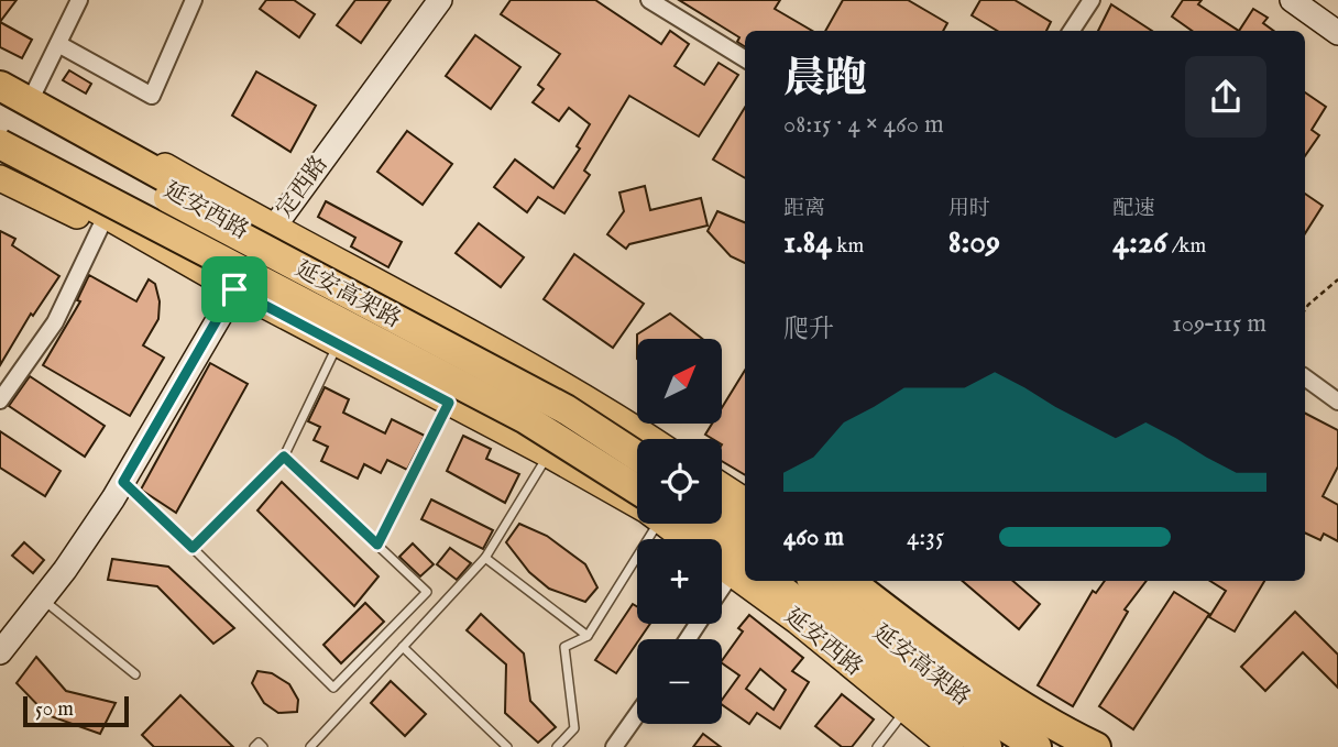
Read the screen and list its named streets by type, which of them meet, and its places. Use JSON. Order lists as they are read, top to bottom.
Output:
{
  "streets": {
    "highway": ["延安高架路"],
    "main road": ["延安西路"],
    "street": ["定西路"]
  },
  "crossings": [
    ["定西路", "延安西路"],
    ["延安西路", "延安高架路"]
  ],
  "scale_bar": "50 m",
  "north": "top right",
  "page": {
    "heading": ["晨跑", "08:15 · 4 × 460 m"],
    "stats": [
      ["距离", "1.84 km"],
      ["用时", "8:09"],
      ["配速", "4:26 /km"]
    ],
    "chart": ["爬升", "109–115 m"],
    "map_buttons": ["+", "−"],
    "list": [
      {
        "name": "460 m",
        "note": "4:35"
      }
    ],
    "scale": "50 m"
  }
}
